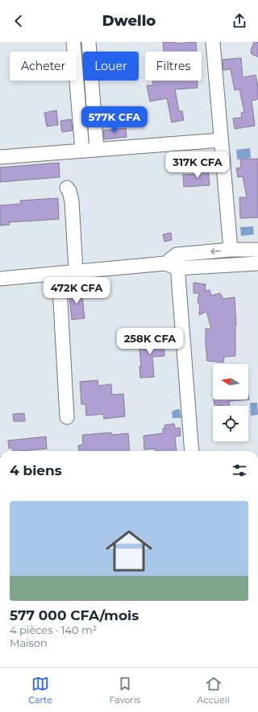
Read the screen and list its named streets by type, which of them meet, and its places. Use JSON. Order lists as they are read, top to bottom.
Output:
{
  "north": "left",
  "page": {
    "header": "Dwello",
    "chip": ["Acheter", "Louer", "Filtres"],
    "price": [
      "577K CFA",
      "317K CFA",
      "472K CFA",
      "258K CFA"
    ],
    "heading": "4 biens",
    "list": [
      {
        "name": "577 000 CFA/mois",
        "note": "4 pièces · 140 m² · Maison"
      }
    ],
    "tabs": ["Carte", "Favoris", "Accueil"]
  }
}
